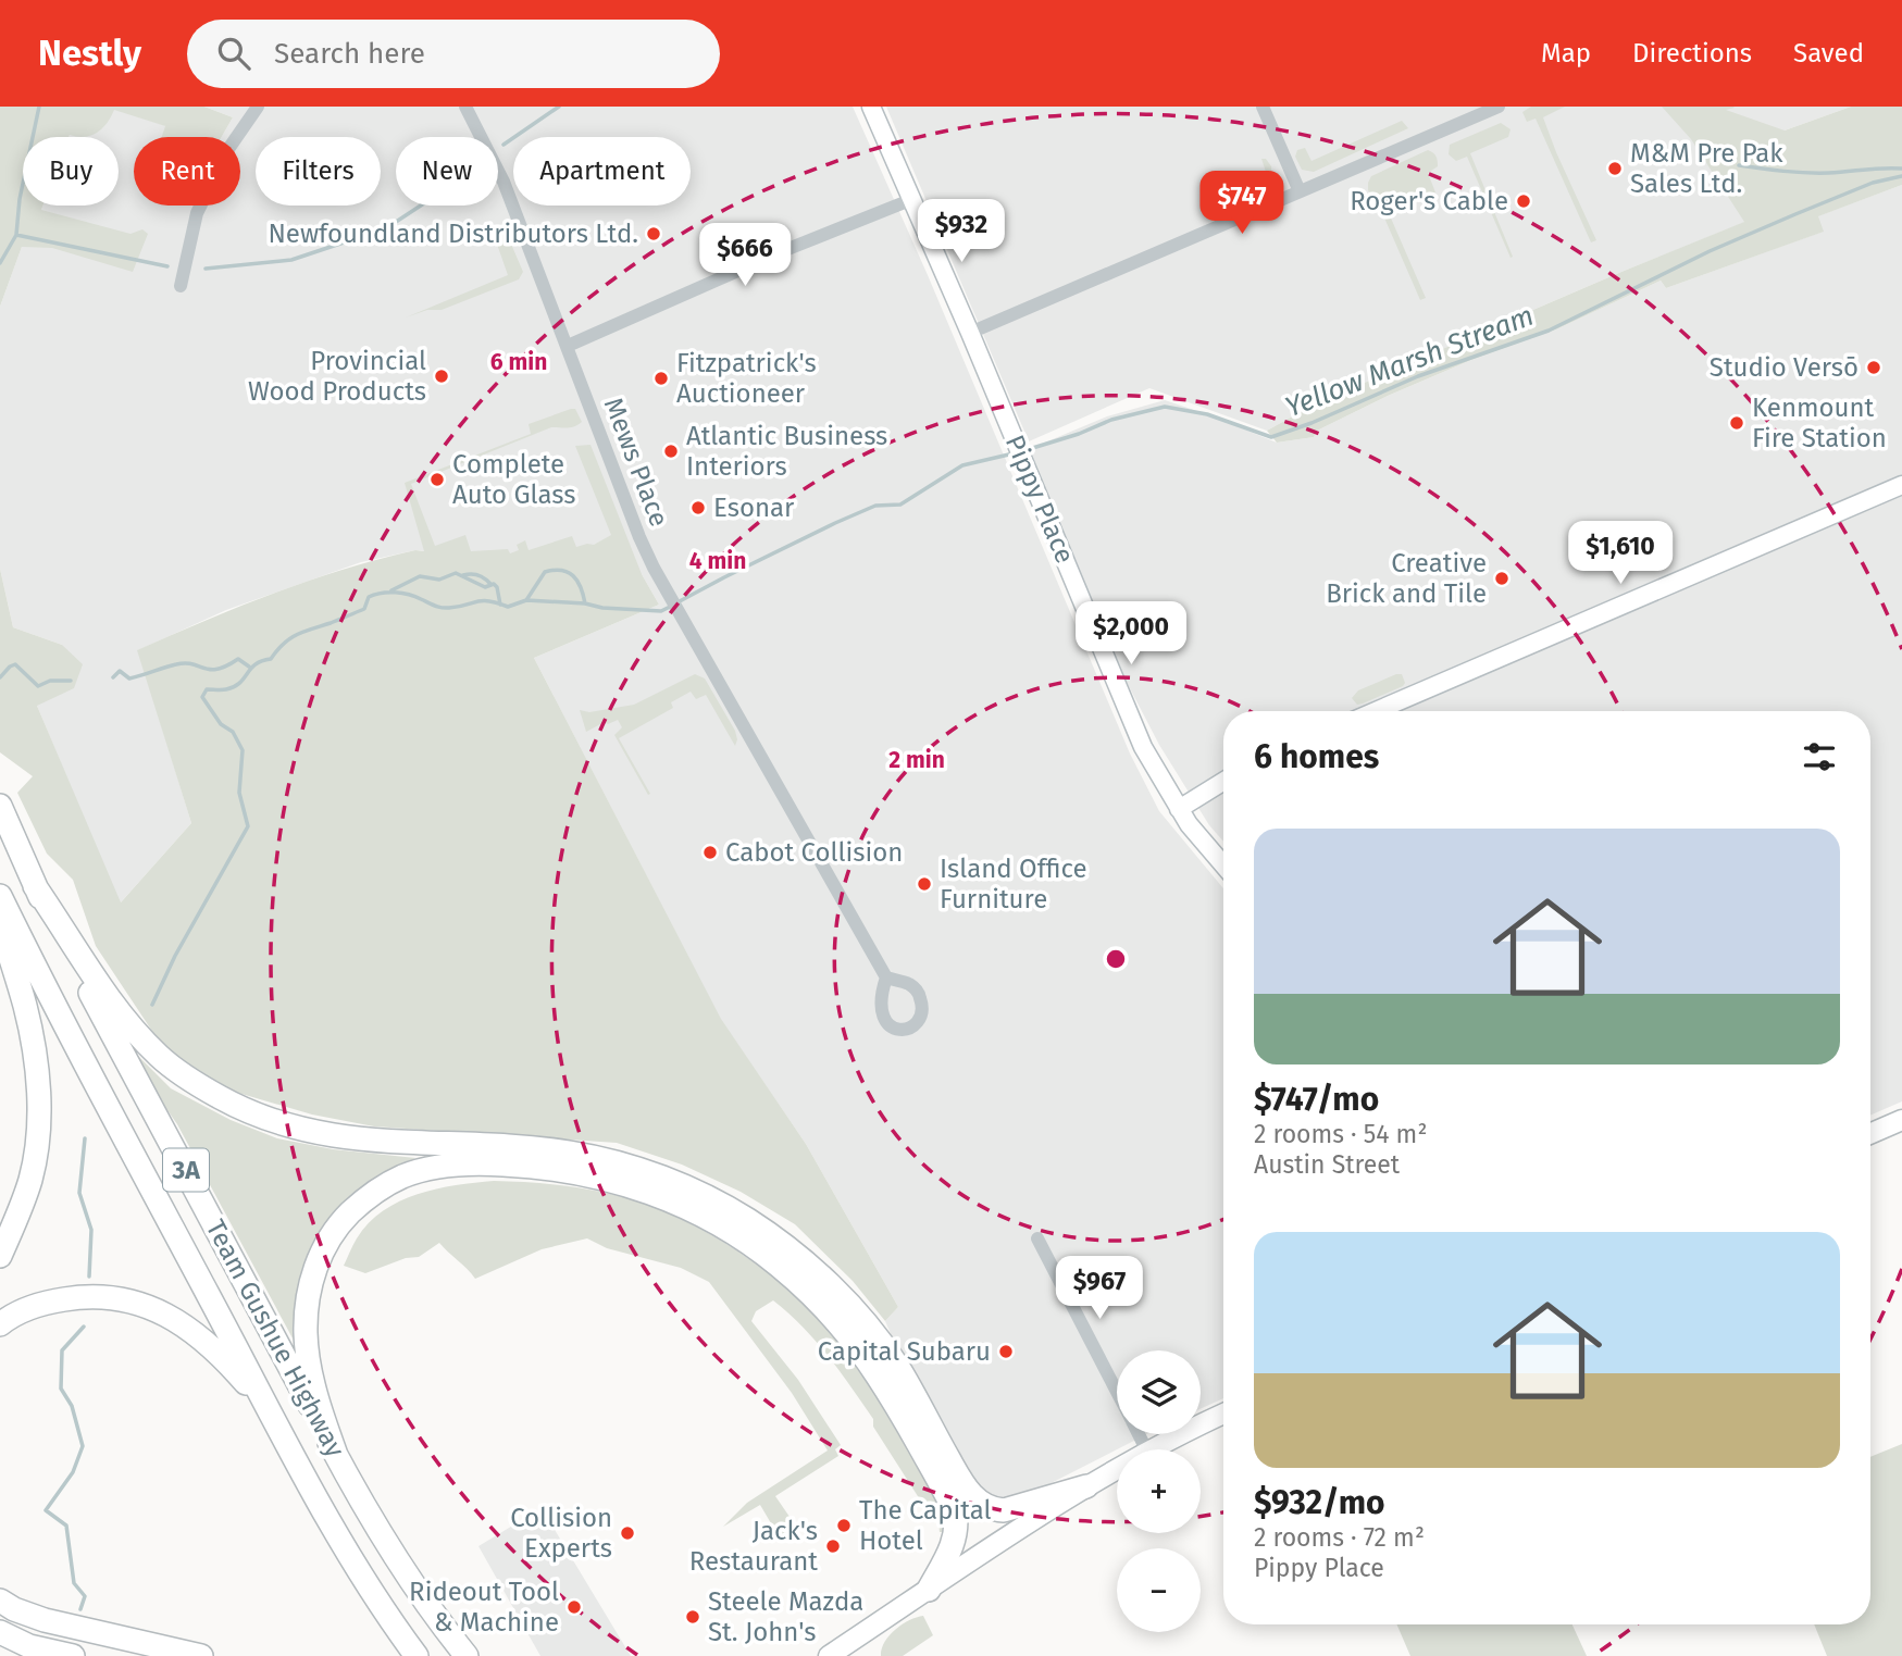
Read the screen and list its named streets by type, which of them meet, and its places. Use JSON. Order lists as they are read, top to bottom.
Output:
{
  "streets": {
    "highway": ["3A", "Team Gushue Highway"],
    "street": ["Mews Place", "Pippy Place"]
  },
  "water": ["Yellow Marsh Stream"],
  "places": [
    "M&M Pre Pak Sales Ltd.",
    "Roger's Cable",
    "Newfoundland Distributors Ltd.",
    "Studio Versō",
    "Provincial Wood Products",
    "Fitzpatrick's Auctioneer",
    "Kenmount Fire Station",
    "Atlantic Business Interiors",
    "Complete Auto Glass",
    "Esonar",
    "Creative Brick and Tile",
    "Cabot Collision",
    "Island Office Furniture",
    "Capital Subaru",
    "The Capital Hotel",
    "Collision Experts",
    "Jack's Restaurant",
    "Rideout Tool & Machine",
    "Steele Mazda St. John's"
  ],
  "page": {
    "header": "Nestly",
    "search": "Search here",
    "nav": ["Map", "Directions", "Saved"],
    "chip": [
      "Buy",
      "Rent",
      "Filters",
      "New",
      "Apartment"
    ],
    "price": [
      "$747",
      "$932",
      "$666",
      "$1,610",
      "$2,000",
      "$967"
    ],
    "heading": "6 homes",
    "list": [
      {
        "name": "$747/mo",
        "note": "2 rooms · 54 m² · Austin Street"
      },
      {
        "name": "$932/mo",
        "note": "2 rooms · 72 m² · Pippy Place"
      }
    ],
    "map_buttons": ["+", "−"]
  },
  "rings": ["6 min", "4 min", "2 min"]
}
